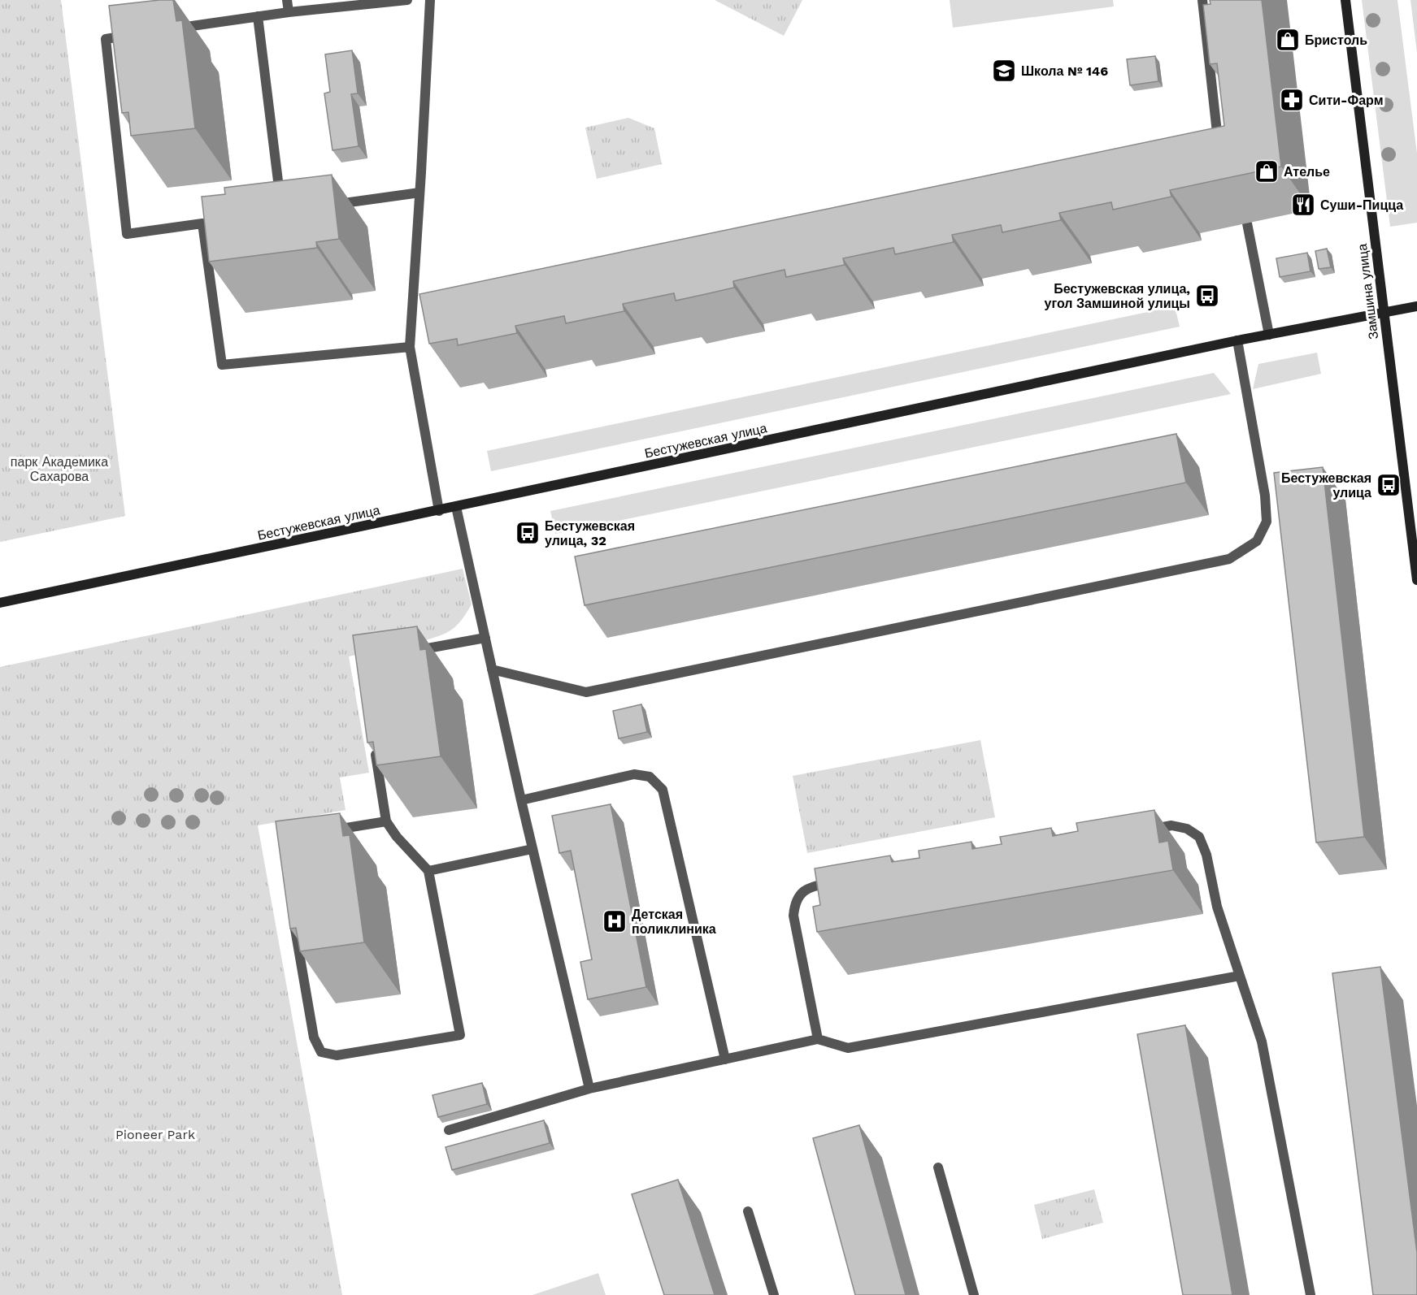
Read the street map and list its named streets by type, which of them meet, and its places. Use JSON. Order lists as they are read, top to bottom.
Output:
{
  "streets": {
    "street": ["Замшина улица", "Бестужевская улица"]
  },
  "crossings": [
    ["Замшина улица", "Бестужевская улица"]
  ],
  "parks": ["парк Академика Сахарова", "Pioneer Park"],
  "places": {
    "shop": ["Бристоль", "Ателье"],
    "school or university": ["Школа № 146"],
    "pharmacy": ["Сити-Фарм"],
    "restaurant": ["Суши-Пицца"],
    "bus stop": ["Бестужевская улица, угол Замшиной улицы", "Бестужевская улица", "Бестужевская улица, 32"],
    "hospital": ["Детская поликлиника"]
  }
}
